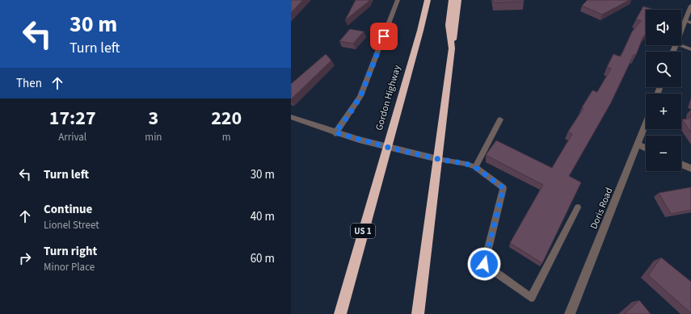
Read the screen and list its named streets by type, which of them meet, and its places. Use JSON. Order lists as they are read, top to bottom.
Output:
{
  "streets": {
    "highway": ["Gordon Highway", "US 1"],
    "street": ["Doris Road"]
  },
  "page": {
    "turn": ["30 m", "Turn left"],
    "map_buttons": ["+", "−"],
    "then": "Then",
    "eta": [
      "17:27",
      "Arrival",
      "3",
      "min",
      "220",
      "m"
    ],
    "list": [
      {
        "name": "Turn left",
        "value": "30 m"
      },
      {
        "name": "Continue",
        "note": "Lionel Street",
        "value": "40 m"
      },
      {
        "name": "Turn right",
        "note": "Minor Place",
        "value": "60 m"
      }
    ]
  }
}
